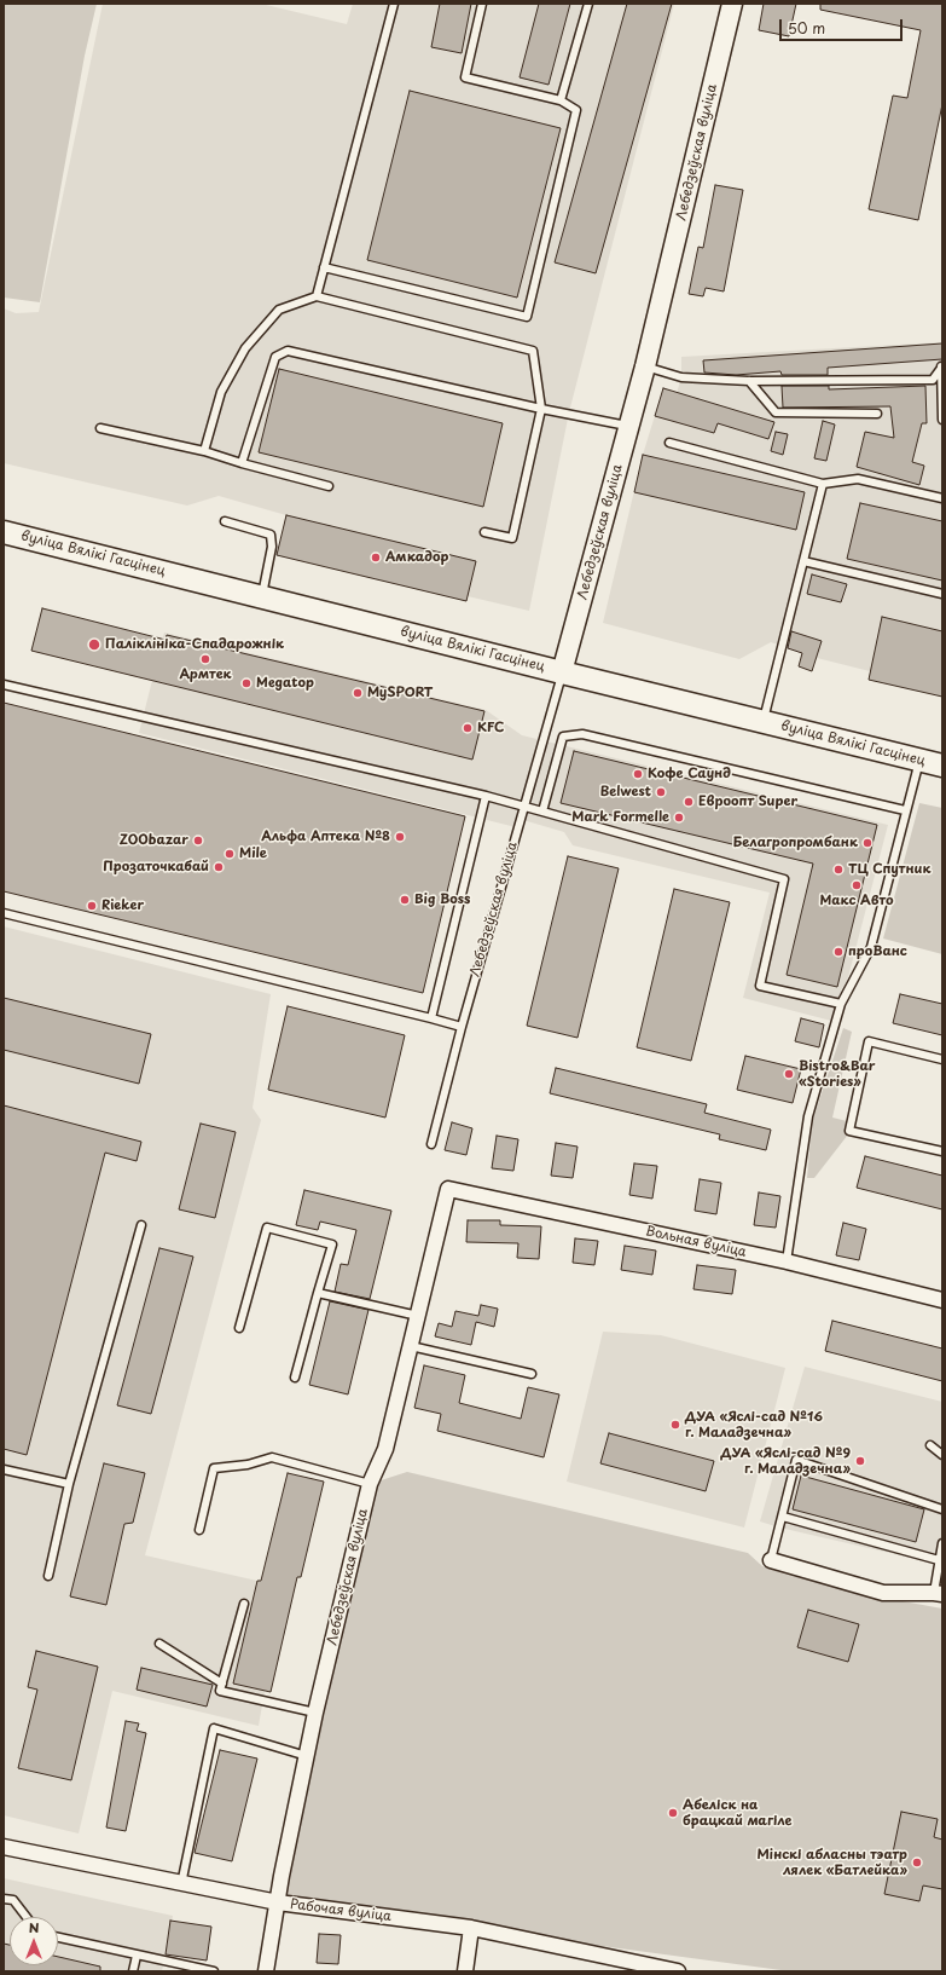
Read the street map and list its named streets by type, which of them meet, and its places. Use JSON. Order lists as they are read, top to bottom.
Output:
{
  "streets": {
    "main road": ["Лебедзеўская вуліца", "вуліца Вялікі Гасцінец"],
    "street": ["Вольная вуліца", "Рабочая вуліца"]
  },
  "crossings": [
    ["Лебедзеўская вуліца", "вуліца Вялікі Гасцінец"],
    ["Лебедзеўская вуліца", "Вольная вуліца"],
    ["Лебедзеўская вуліца", "Рабочая вуліца"]
  ],
  "places": [
    "Амкадор",
    "Паліклініка-Спадарожнік",
    "Армтек",
    "Megatop",
    "MySPORT",
    "KFC",
    "Кофе Саунд",
    "Belwest",
    "Евроопт Super",
    "Mark Formelle",
    "Альфа Аптека №8",
    "ZOObazar",
    "Белагропромбанк",
    "Mile",
    "Прозаточкабай",
    "ТЦ Спутник",
    "Макс Авто",
    "Big Boss",
    "Rieker",
    "проВанс",
    "Bistro&Bar «Stories»",
    "ДУА «Яслі-сад №16 г. Маладзечна»",
    "ДУА «Яслі-сад №9 г. Маладзечна»",
    "Абеліск на брацкай магіле",
    "Мінскі абласны тэатр лялек «Батлейка»"
  ],
  "scale_bar": "50 m",
  "north": "top"
}
